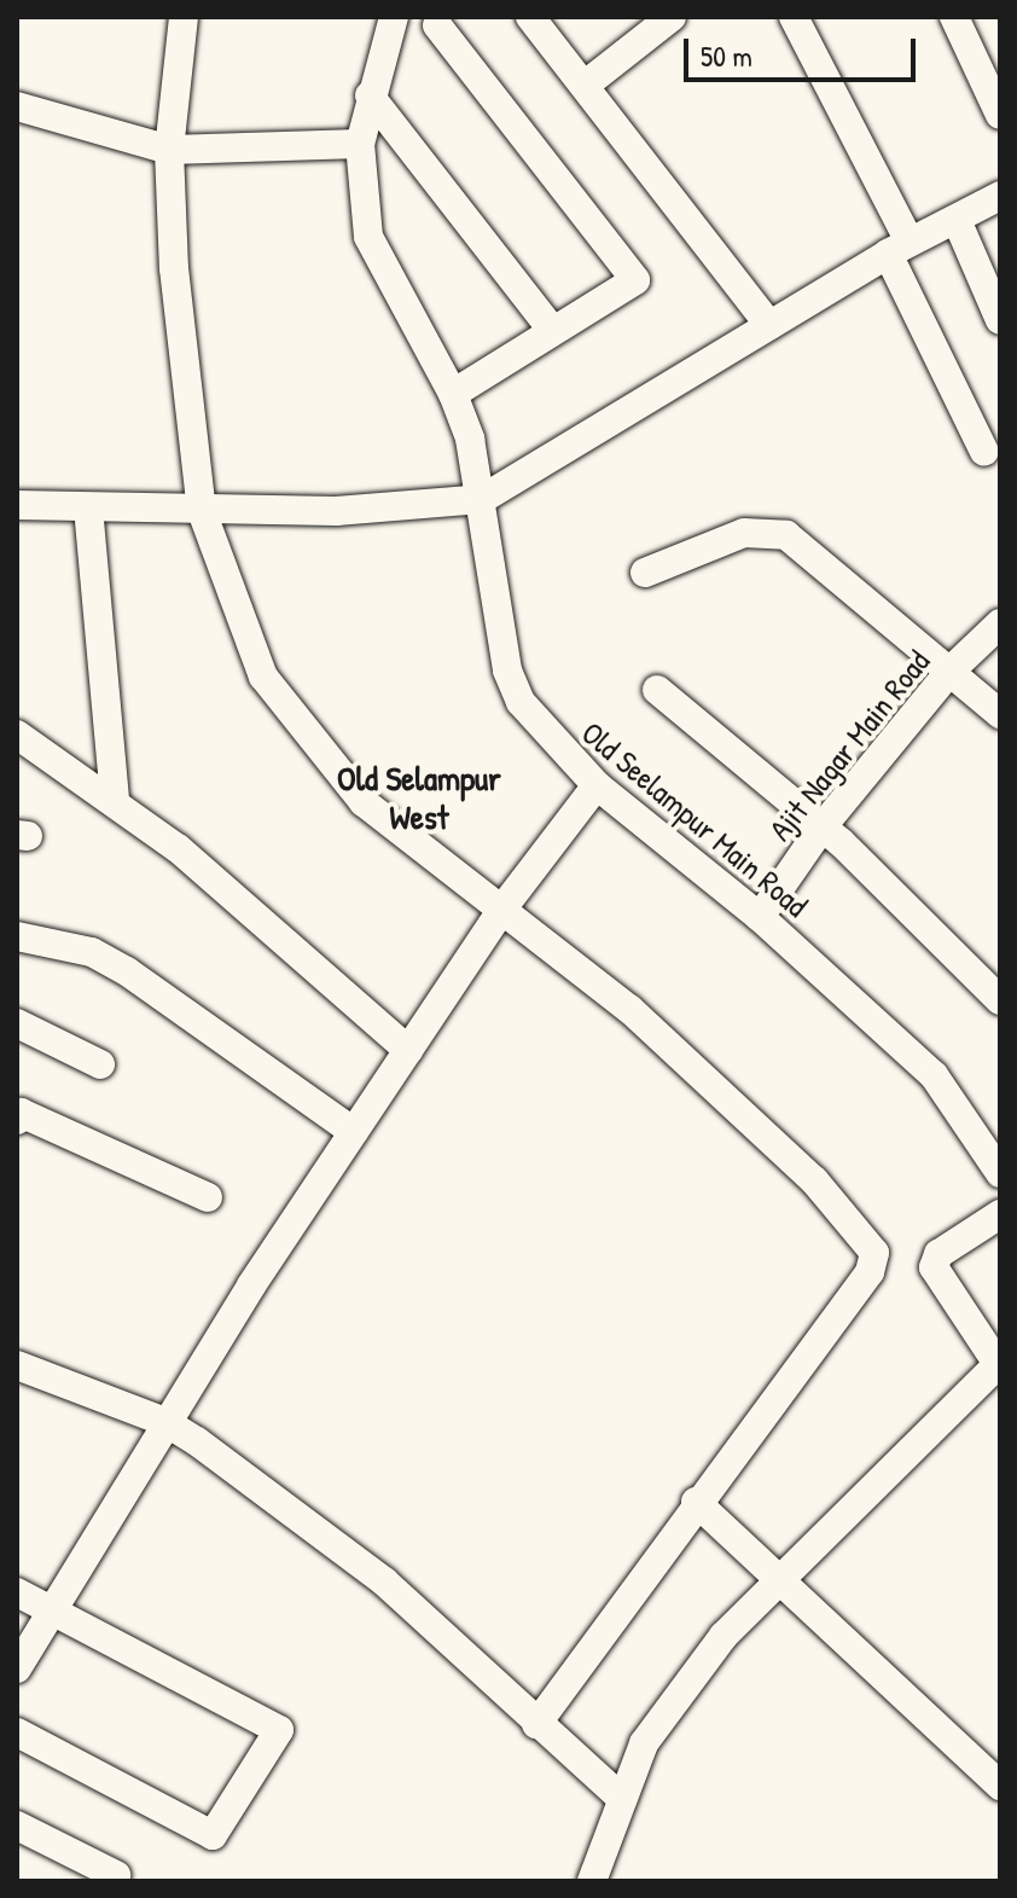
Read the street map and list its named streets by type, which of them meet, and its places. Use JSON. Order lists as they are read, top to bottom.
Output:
{
  "streets": {
    "street": ["Ajit Nagar Main Road", "Old Seelampur Main Road"]
  },
  "crossings": [
    ["Ajit Nagar Main Road", "Old Seelampur Main Road"]
  ],
  "districts": ["Old Selampur West"],
  "scale_bar": "50 m"
}
